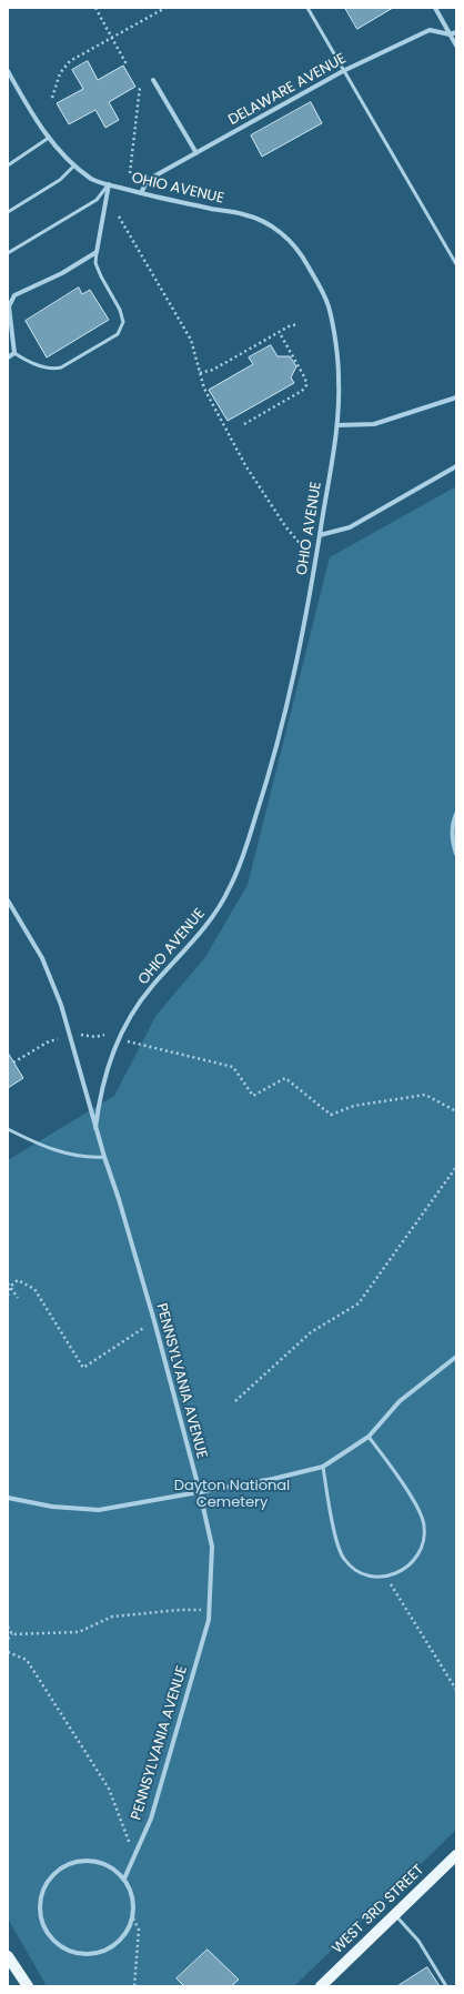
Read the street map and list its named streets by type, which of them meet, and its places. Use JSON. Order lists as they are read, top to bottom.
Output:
{
  "streets": {
    "main road": ["WEST 3RD STREET"],
    "street": ["DELAWARE AVENUE", "OHIO AVENUE", "PENNSYLVANIA AVENUE"]
  },
  "crossings": [
    ["DELAWARE AVENUE", "OHIO AVENUE"],
    ["OHIO AVENUE", "PENNSYLVANIA AVENUE"]
  ],
  "parks": ["Dayton National Cemetery"]
}
